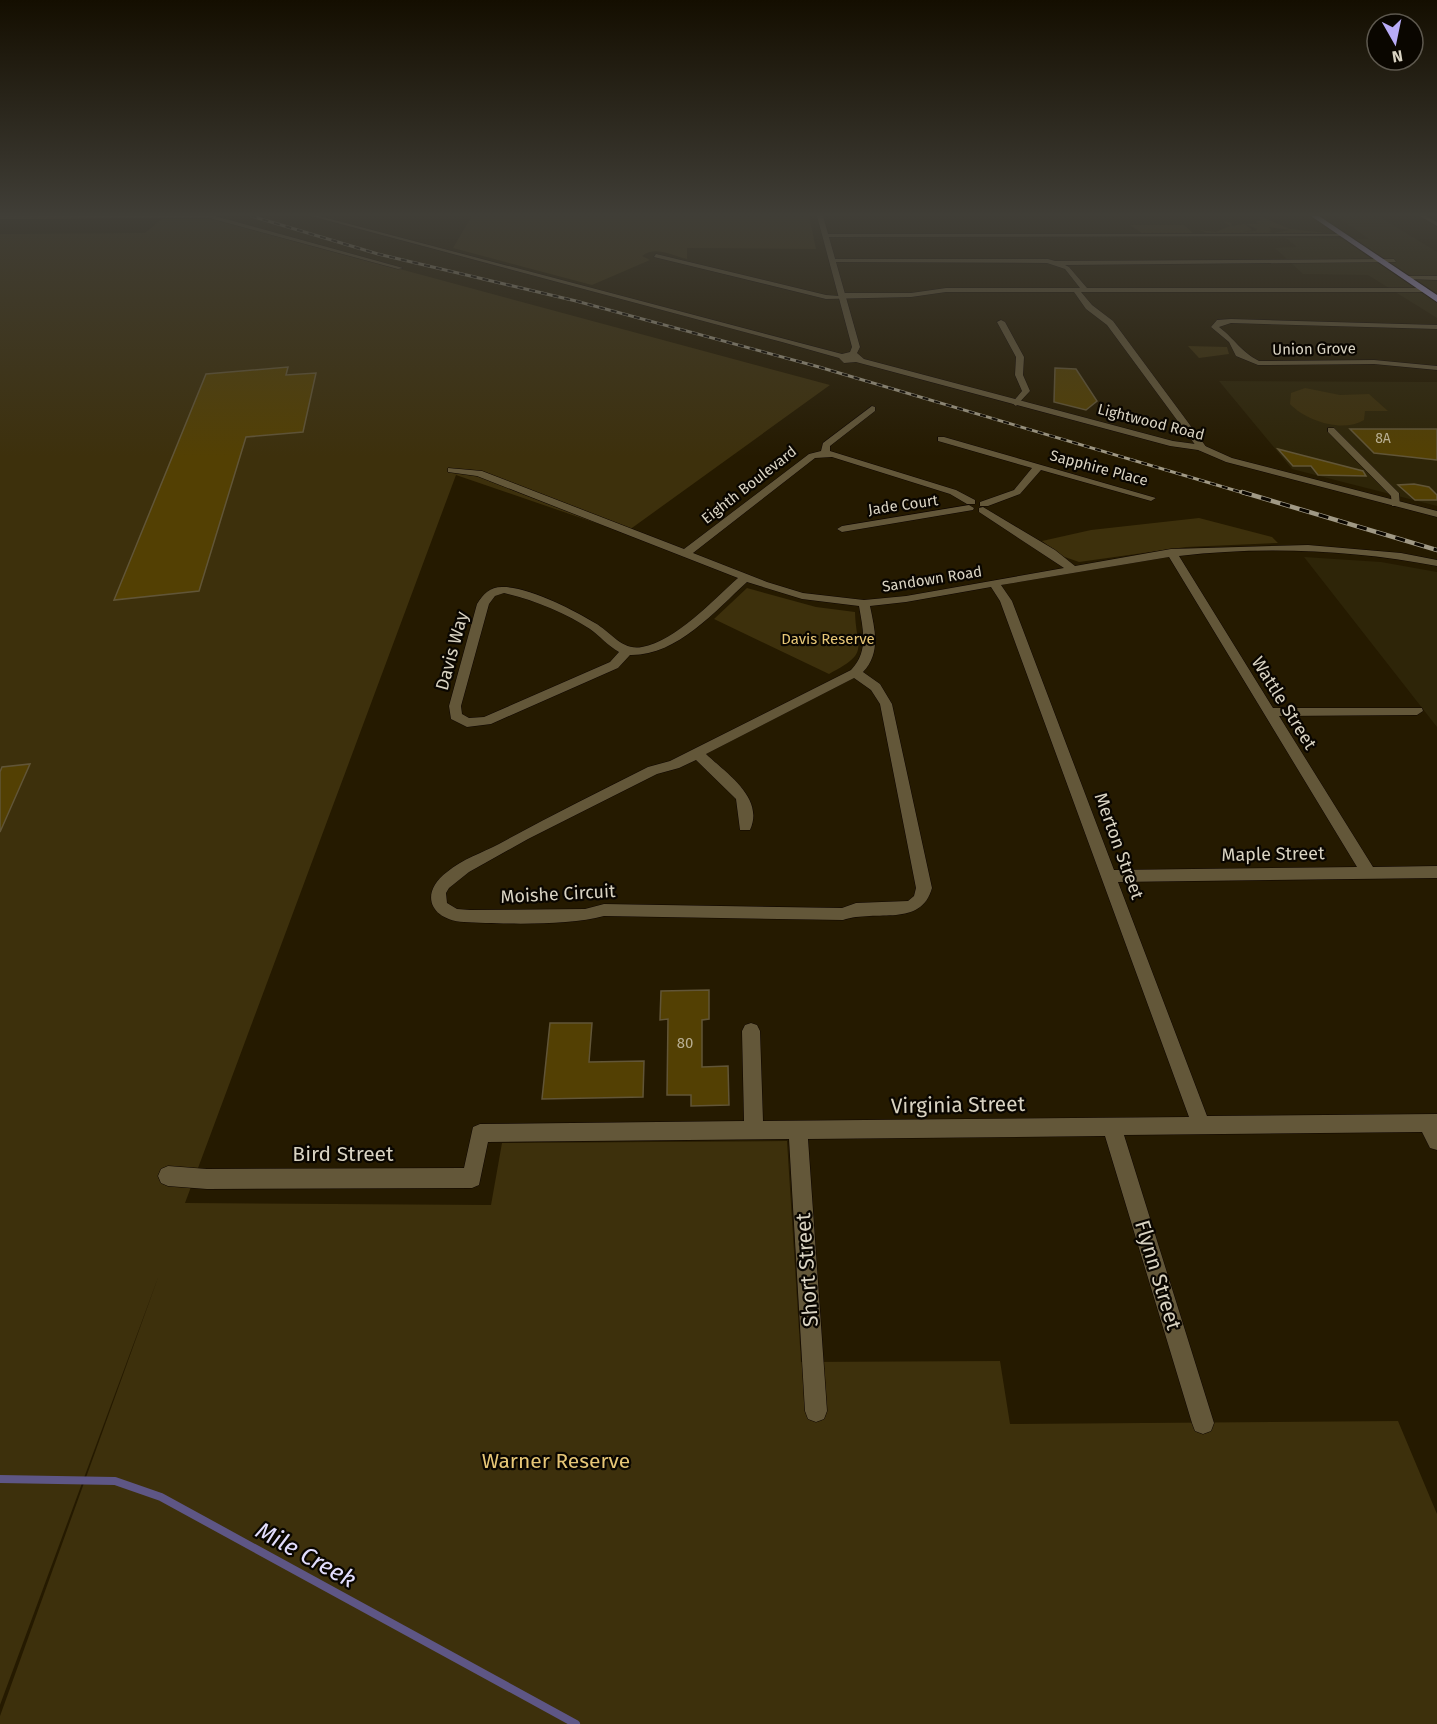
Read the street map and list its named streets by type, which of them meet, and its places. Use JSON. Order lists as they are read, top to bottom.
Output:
{
  "streets": {
    "street": [
      "Union Grove",
      "Lightwood Road",
      "Sapphire Place",
      "Eighth Boulevard",
      "Jade Court",
      "Sandown Road",
      "Davis Way",
      "Wattle Street",
      "Merton Street",
      "Maple Street",
      "Moishe Circuit",
      "Virginia Street",
      "Bird Street",
      "Short Street",
      "Flynn Street"
    ]
  },
  "crossings": [
    ["Eighth Boulevard", "Jade Court"],
    ["Eighth Boulevard", "Sandown Road"],
    ["Sandown Road", "Wattle Street"],
    ["Sandown Road", "Merton Street"],
    ["Wattle Street", "Maple Street"],
    ["Merton Street", "Maple Street"],
    ["Merton Street", "Virginia Street"],
    ["Virginia Street", "Bird Street"],
    ["Virginia Street", "Short Street"],
    ["Virginia Street", "Flynn Street"]
  ],
  "water": ["Mile Creek"],
  "parks": ["Davis Reserve", "Warner Reserve"],
  "house_numbers": ["8A", "80"],
  "north": "bottom"
}
